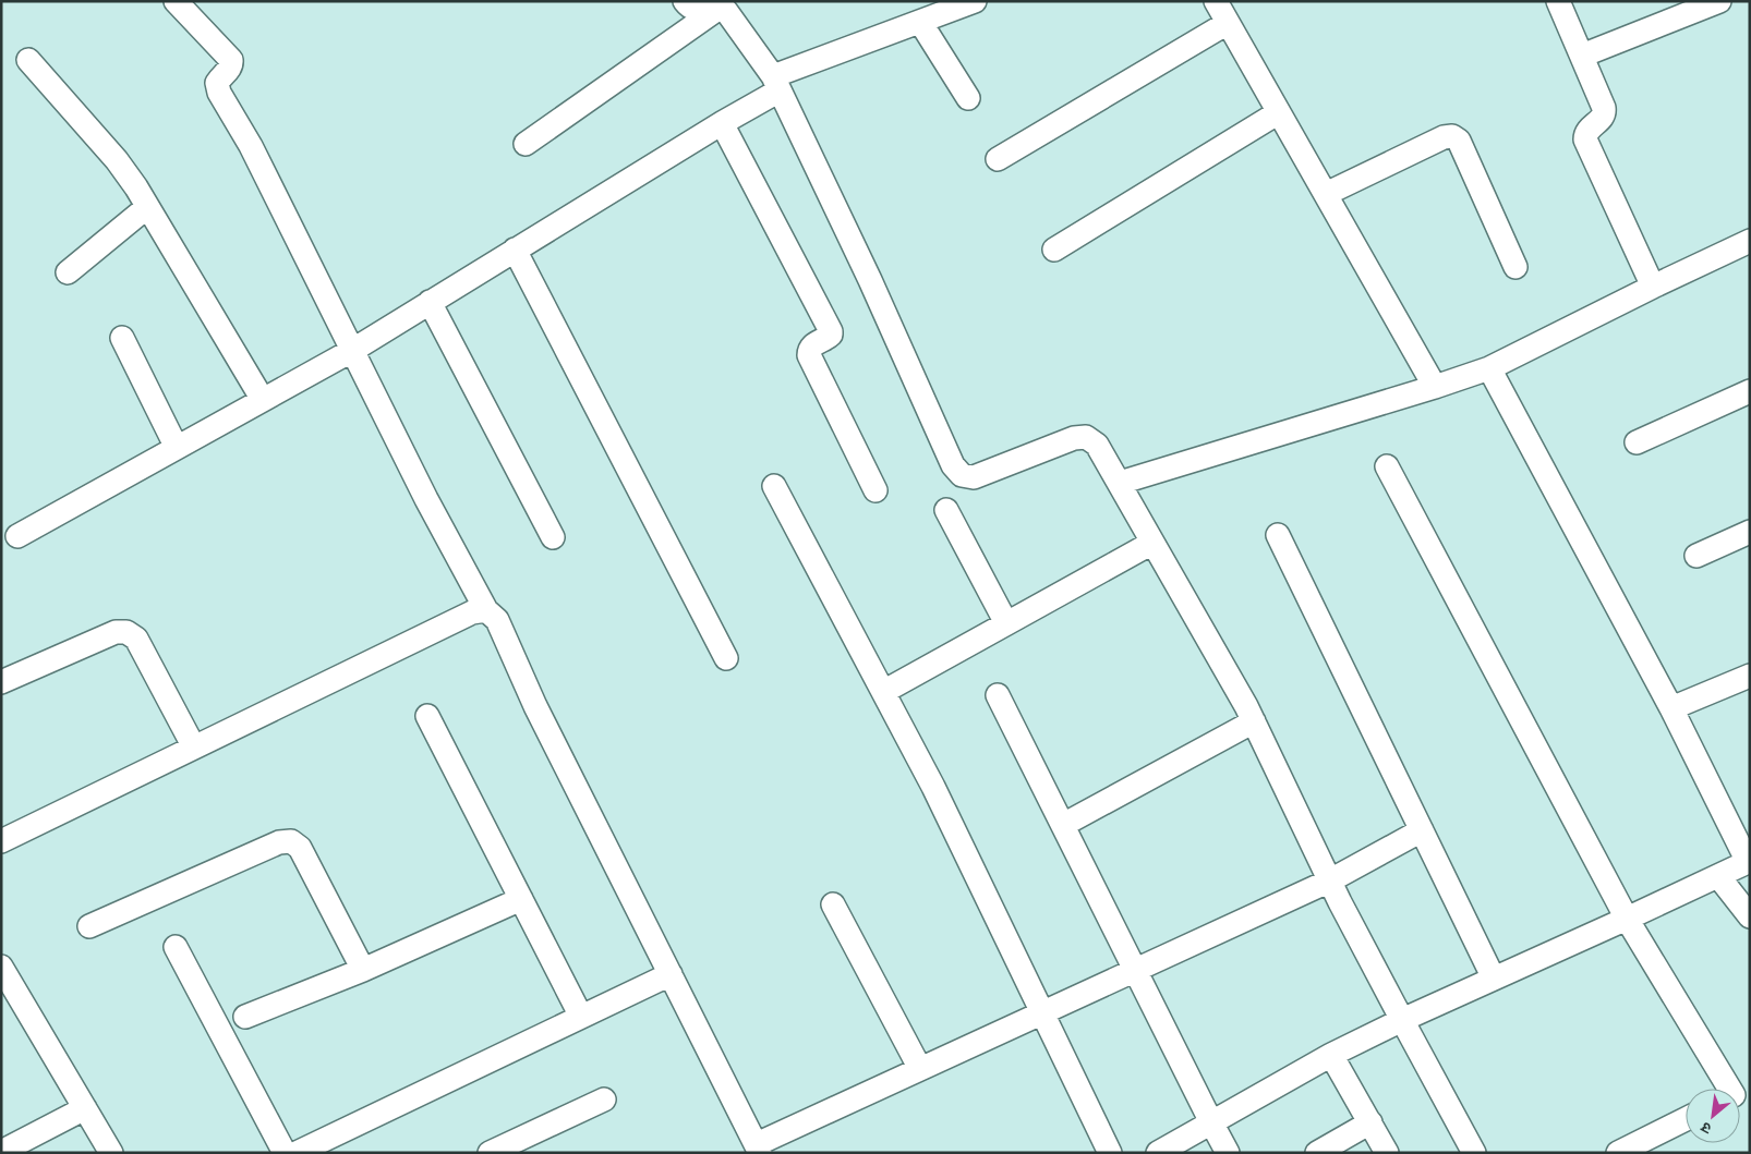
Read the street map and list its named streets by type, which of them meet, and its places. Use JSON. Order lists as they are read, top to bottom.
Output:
{
  "north": "bottom left"
}
